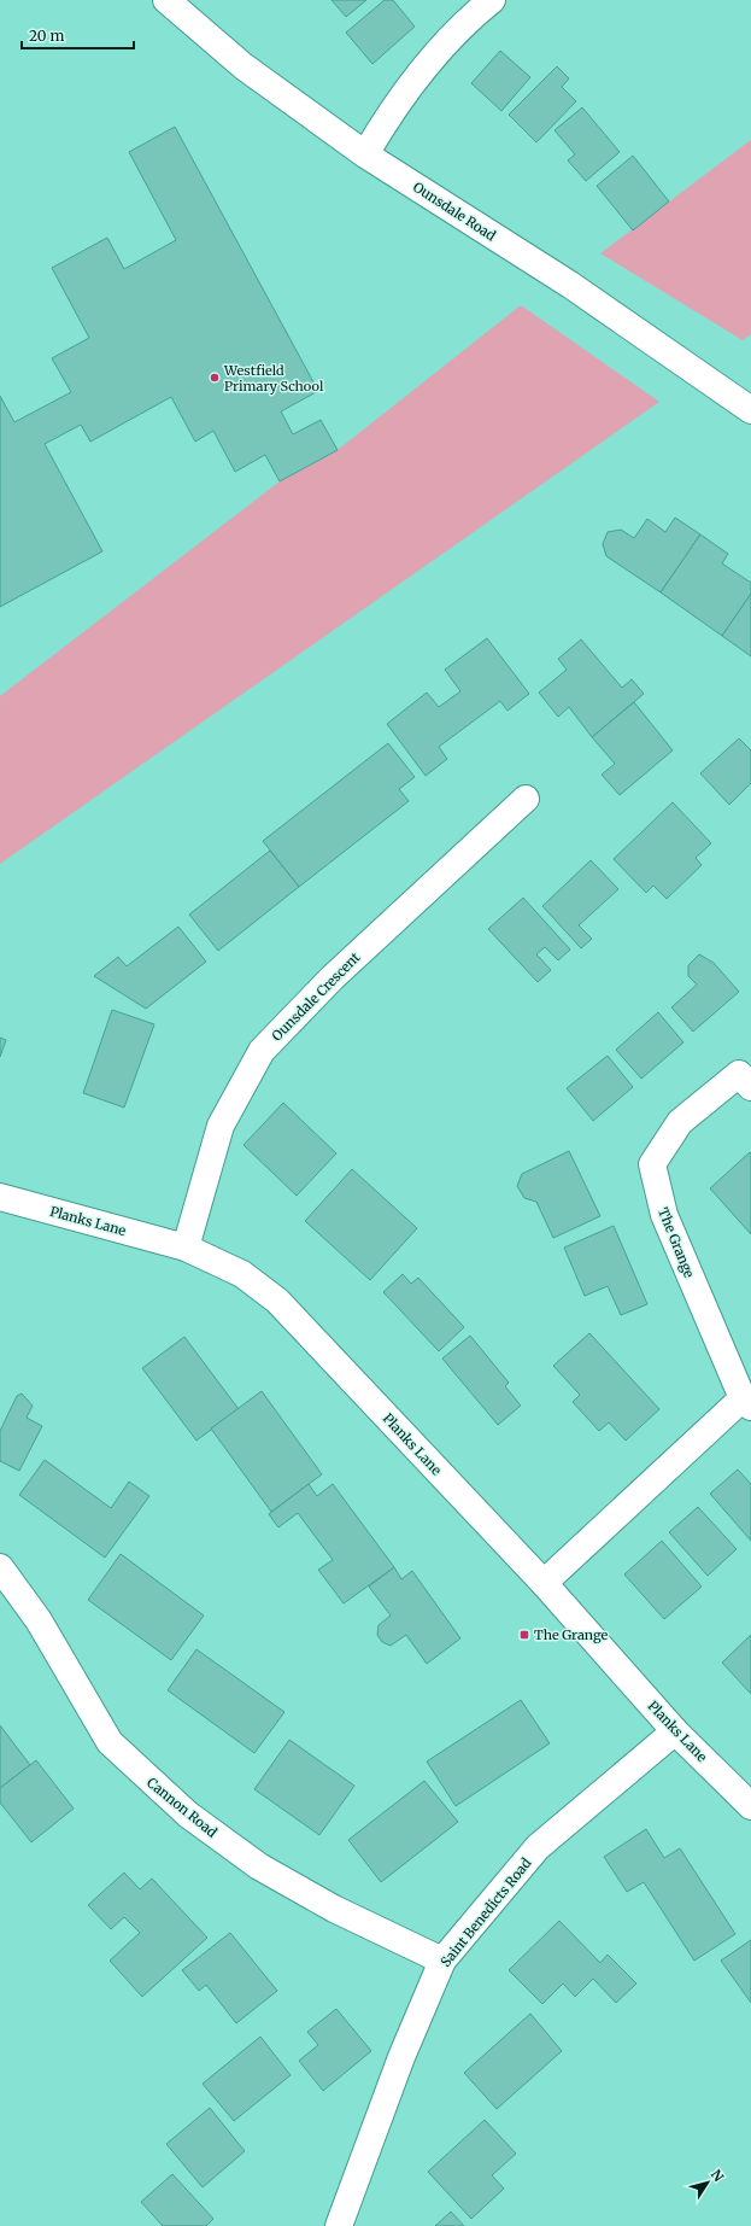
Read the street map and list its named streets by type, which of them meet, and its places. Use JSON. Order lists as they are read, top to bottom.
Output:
{
  "streets": {
    "street": [
      "Ounsdale Road",
      "Ounsdale Crescent",
      "Planks Lane",
      "The Grange",
      "Cannon Road",
      "Saint Benedicts Road"
    ]
  },
  "crossings": [
    ["Ounsdale Crescent", "Planks Lane"],
    ["Planks Lane", "The Grange"],
    ["Planks Lane", "Saint Benedicts Road"],
    ["Cannon Road", "Saint Benedicts Road"]
  ],
  "places": {
    "other": ["Westfield Primary School"],
    "transit": ["The Grange"]
  },
  "scale_bar": "20 m",
  "north": "top right"
}
